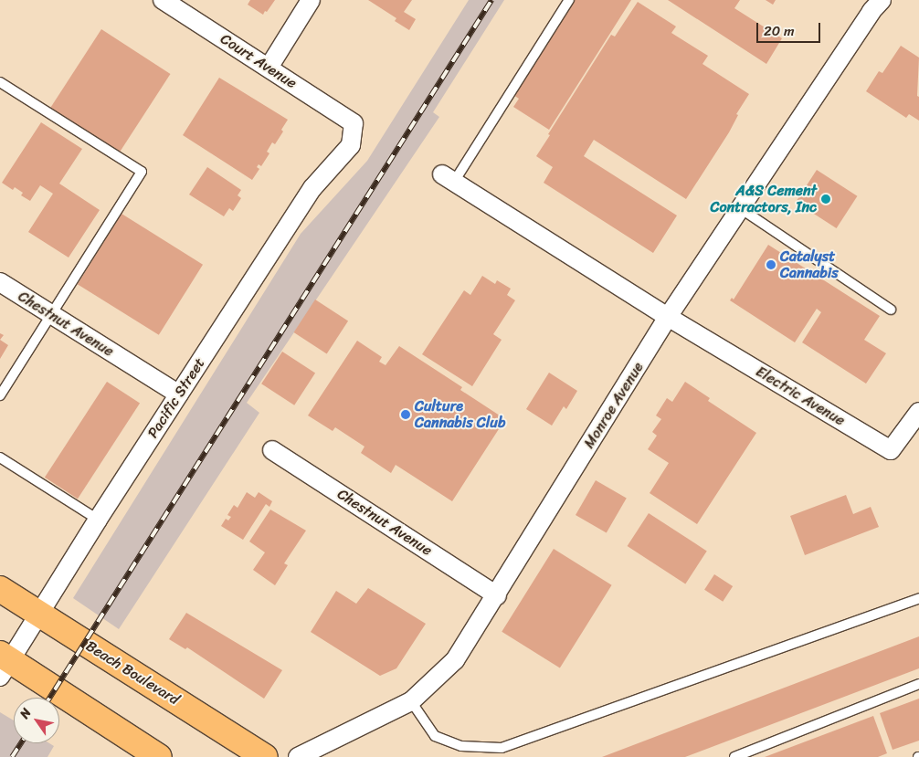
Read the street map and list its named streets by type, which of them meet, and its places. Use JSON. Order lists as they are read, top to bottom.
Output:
{
  "streets": {
    "main road": ["Beach Boulevard"],
    "street": [
      "Court Avenue",
      "Chestnut Avenue",
      "Electric Avenue",
      "Pacific Street",
      "Monroe Avenue"
    ]
  },
  "crossings": [
    ["Court Avenue", "Pacific Street"],
    ["Chestnut Avenue", "Pacific Street"],
    ["Chestnut Avenue", "Monroe Avenue"],
    ["Electric Avenue", "Monroe Avenue"],
    ["Pacific Street", "Beach Boulevard"]
  ],
  "places": ["A&S Cement Contractors, Inc", "Catalyst Cannabis", "Culture Cannabis Club"],
  "scale_bar": "20 m",
  "north": "top left"
}
